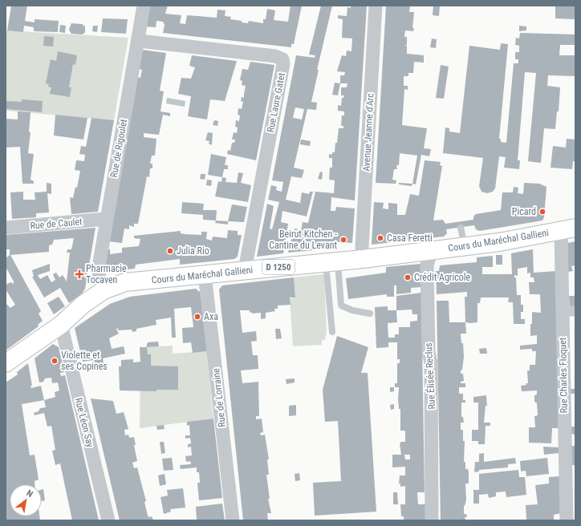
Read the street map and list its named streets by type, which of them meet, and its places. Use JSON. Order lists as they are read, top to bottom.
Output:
{
  "streets": {
    "main road": ["Cours du Maréchal Gallieni", "D 1250"],
    "street": [
      "Rue Laure Gatet",
      "Avenue Jeanne d'Arc",
      "Rue de Rigoulet",
      "Rue de Caulet",
      "Rue Charles Floquet",
      "Rue Élisée Reclus",
      "Rue de Lorraine",
      "Rue Léon Say"
    ]
  },
  "crossings": [
    ["Rue Laure Gatet", "Rue de Rigoulet"],
    ["Rue Laure Gatet", "Cours du Maréchal Gallieni"],
    ["Avenue Jeanne d'Arc", "Cours du Maréchal Gallieni"],
    ["Rue de Rigoulet", "Rue de Caulet"],
    ["Rue de Rigoulet", "Cours du Maréchal Gallieni"],
    ["Cours du Maréchal Gallieni", "Rue Charles Floquet"],
    ["Cours du Maréchal Gallieni", "Rue Élisée Reclus"],
    ["Cours du Maréchal Gallieni", "Rue de Lorraine"],
    ["Cours du Maréchal Gallieni", "Rue Léon Say"]
  ],
  "places": {
    "other": [
      "Picard",
      "Casa Feretti",
      "Beirut Kitchen - Cantine du Levant",
      "Julia Rio",
      "Crédit Agricole",
      "Axa",
      "Violette et ses Copines"
    ],
    "health": ["Pharmacie Tocaven"]
  },
  "north": "top right"
}
